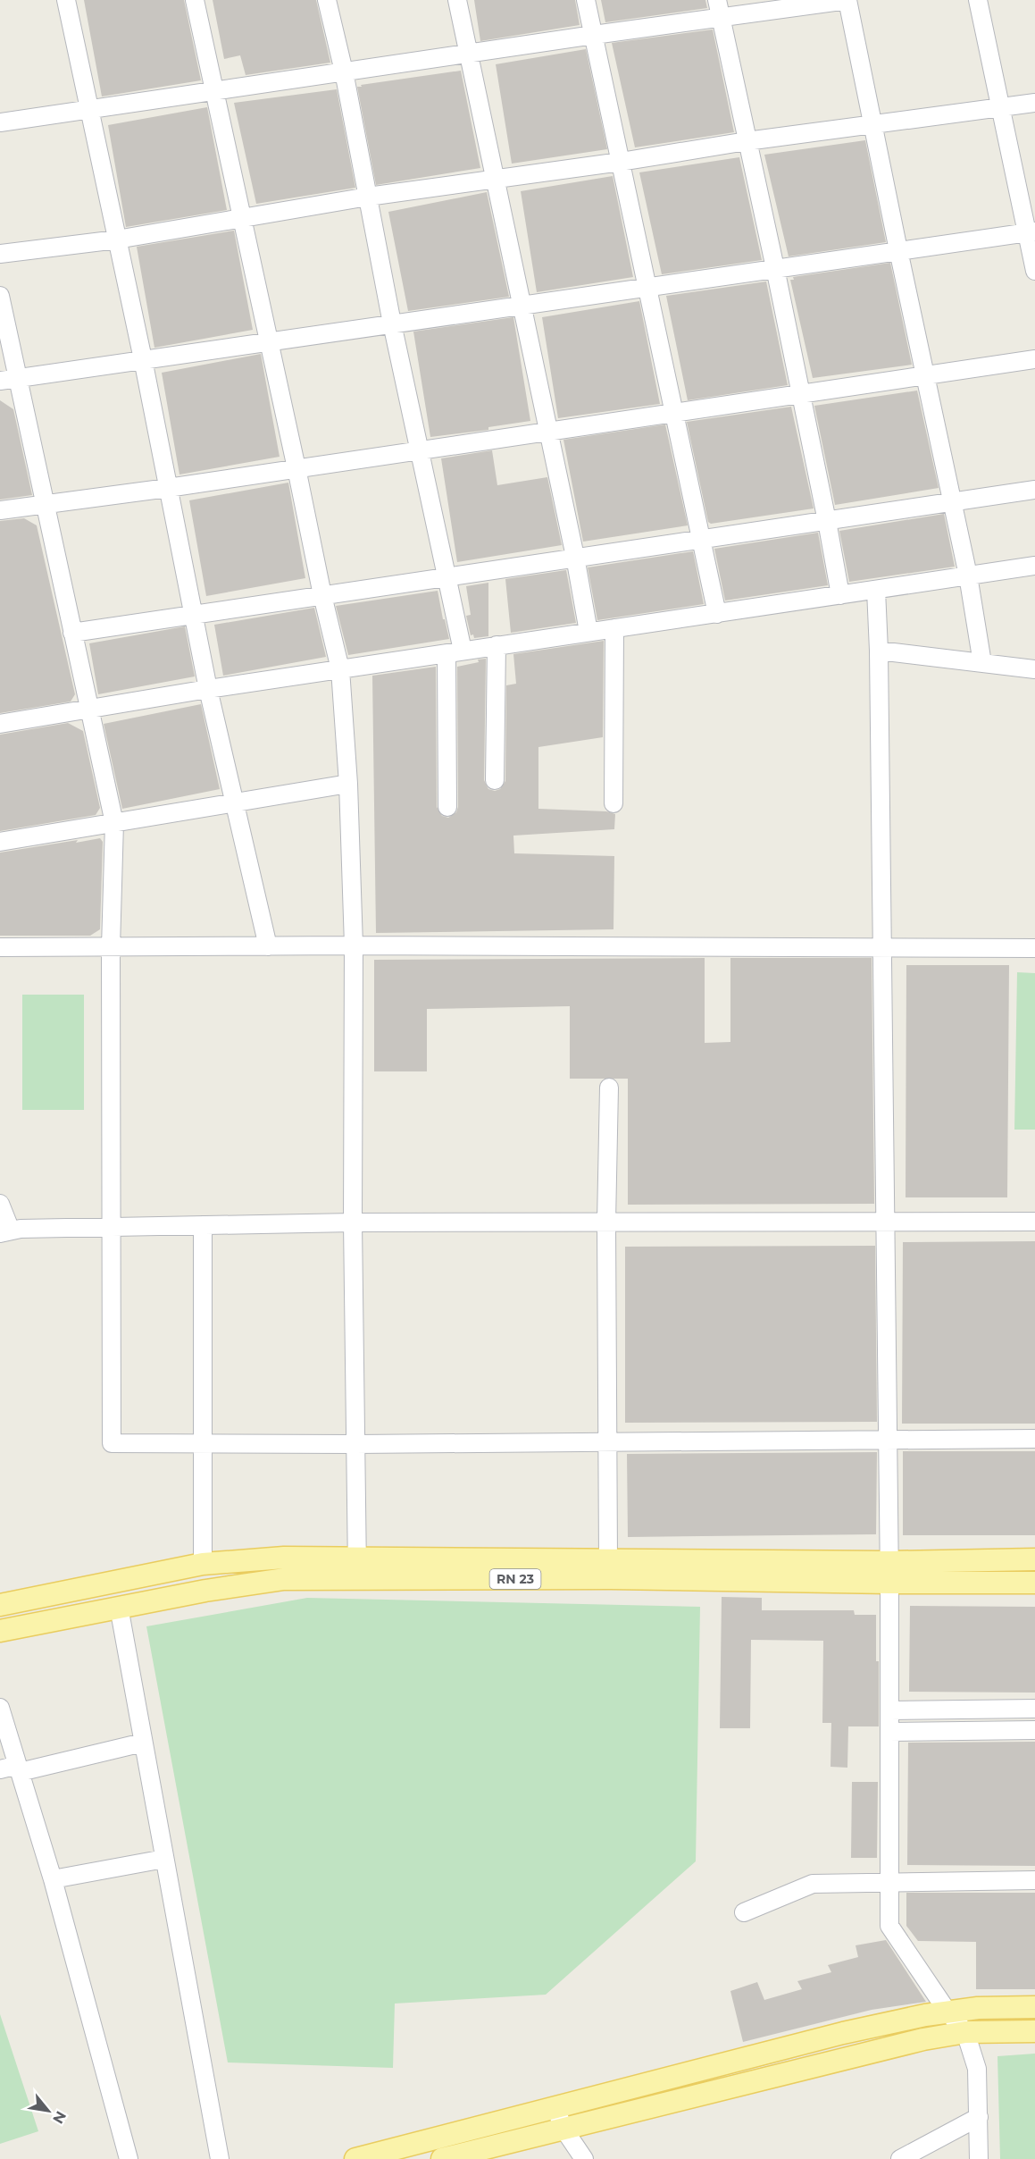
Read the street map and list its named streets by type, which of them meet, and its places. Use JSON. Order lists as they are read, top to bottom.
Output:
{
  "streets": {
    "main road": ["RN 23"]
  },
  "north": "bottom right"
}
